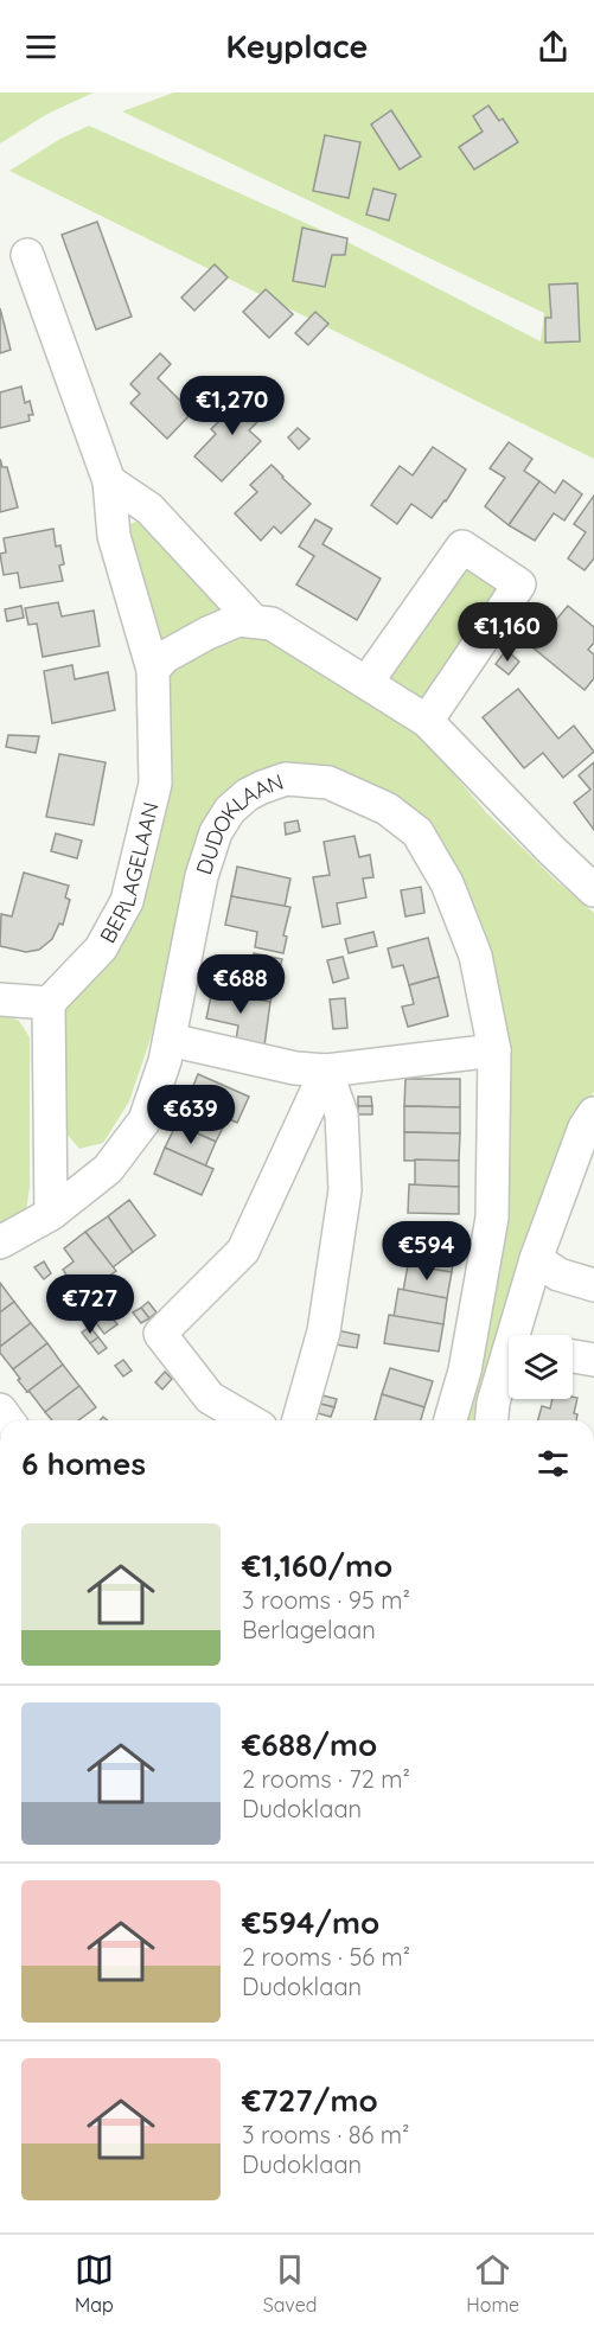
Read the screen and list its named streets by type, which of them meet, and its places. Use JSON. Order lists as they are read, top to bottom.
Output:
{
  "streets": {
    "street": ["DUDOKLAAN", "BERLAGELAAN"]
  },
  "page": {
    "header": "Keyplace",
    "price": [
      "€1,270",
      "€1,160",
      "€688",
      "€639",
      "€594",
      "€727"
    ],
    "heading": "6 homes",
    "list": [
      {
        "name": "€1,160/mo",
        "note": "3 rooms · 95 m² · Berlagelaan"
      },
      {
        "name": "€688/mo",
        "note": "2 rooms · 72 m² · Dudoklaan"
      },
      {
        "name": "€594/mo",
        "note": "2 rooms · 56 m² · Dudoklaan"
      },
      {
        "name": "€727/mo",
        "note": "3 rooms · 86 m² · Dudoklaan"
      }
    ],
    "tabs": ["Map", "Saved", "Home"]
  }
}
